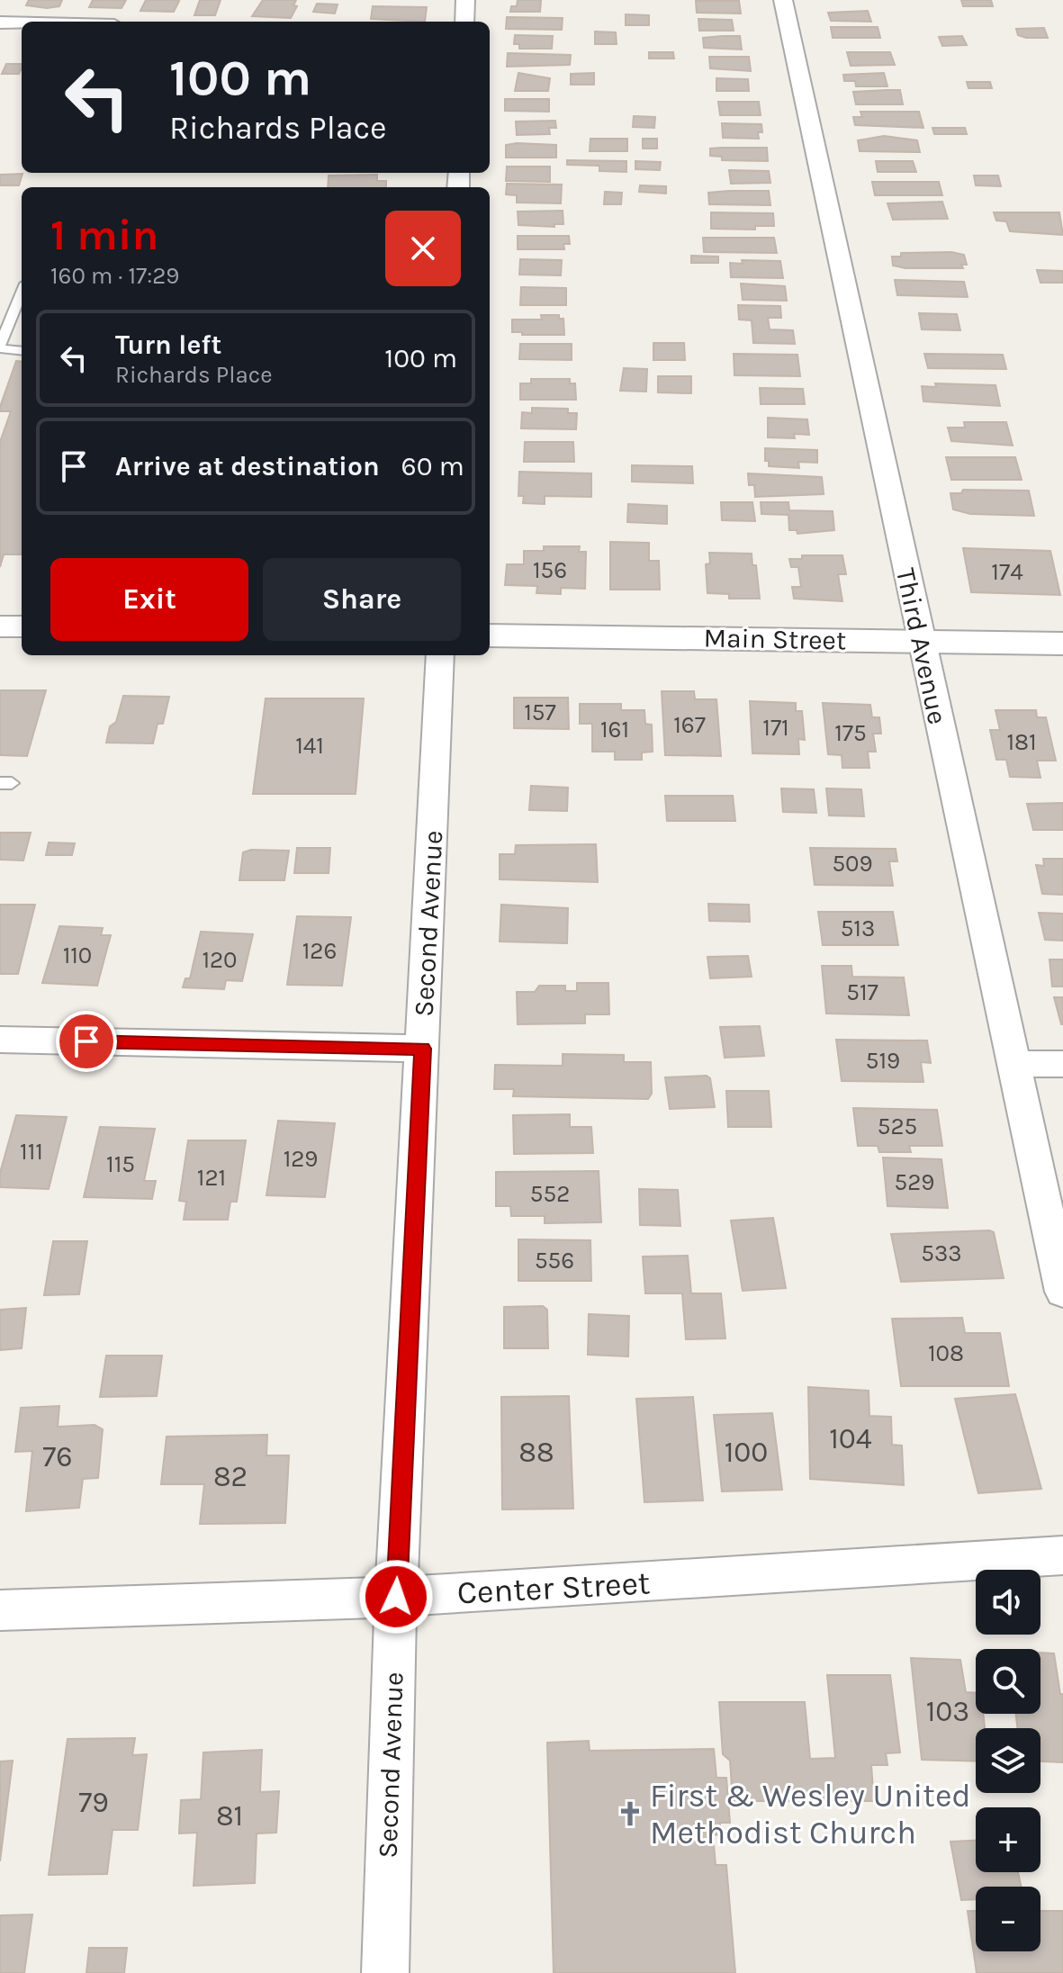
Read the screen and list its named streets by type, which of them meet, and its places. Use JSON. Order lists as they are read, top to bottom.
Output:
{
  "streets": {
    "street": [
      "Main Street",
      "Third Avenue",
      "Second Avenue",
      "Center Street"
    ]
  },
  "crossings": [
    ["Main Street", "Third Avenue"],
    ["Second Avenue", "Center Street"]
  ],
  "places": {
    "church": ["First & Wesley United Methodist Church"]
  },
  "house_numbers": [
    "156",
    "174",
    "157",
    "167",
    "171",
    "161",
    "175",
    "181",
    "141",
    "509",
    "513",
    "126",
    "110",
    "120",
    "517",
    "519",
    "525",
    "111",
    "129",
    "115",
    "121",
    "529",
    "552",
    "533",
    "556",
    "108",
    "104",
    "88",
    "100",
    "76",
    "82",
    "103",
    "79",
    "81"
  ],
  "page": {
    "turn": ["100 m", "Richards Place"],
    "heading": ["1 min", "160 m · 17:29"],
    "list": [
      {
        "name": "Turn left",
        "note": "Richards Place",
        "value": "100 m"
      },
      {
        "name": "Arrive at destination",
        "value": "60 m"
      }
    ],
    "buttons": ["Exit", "Share"],
    "map_buttons": ["+", "−"]
  }
}
